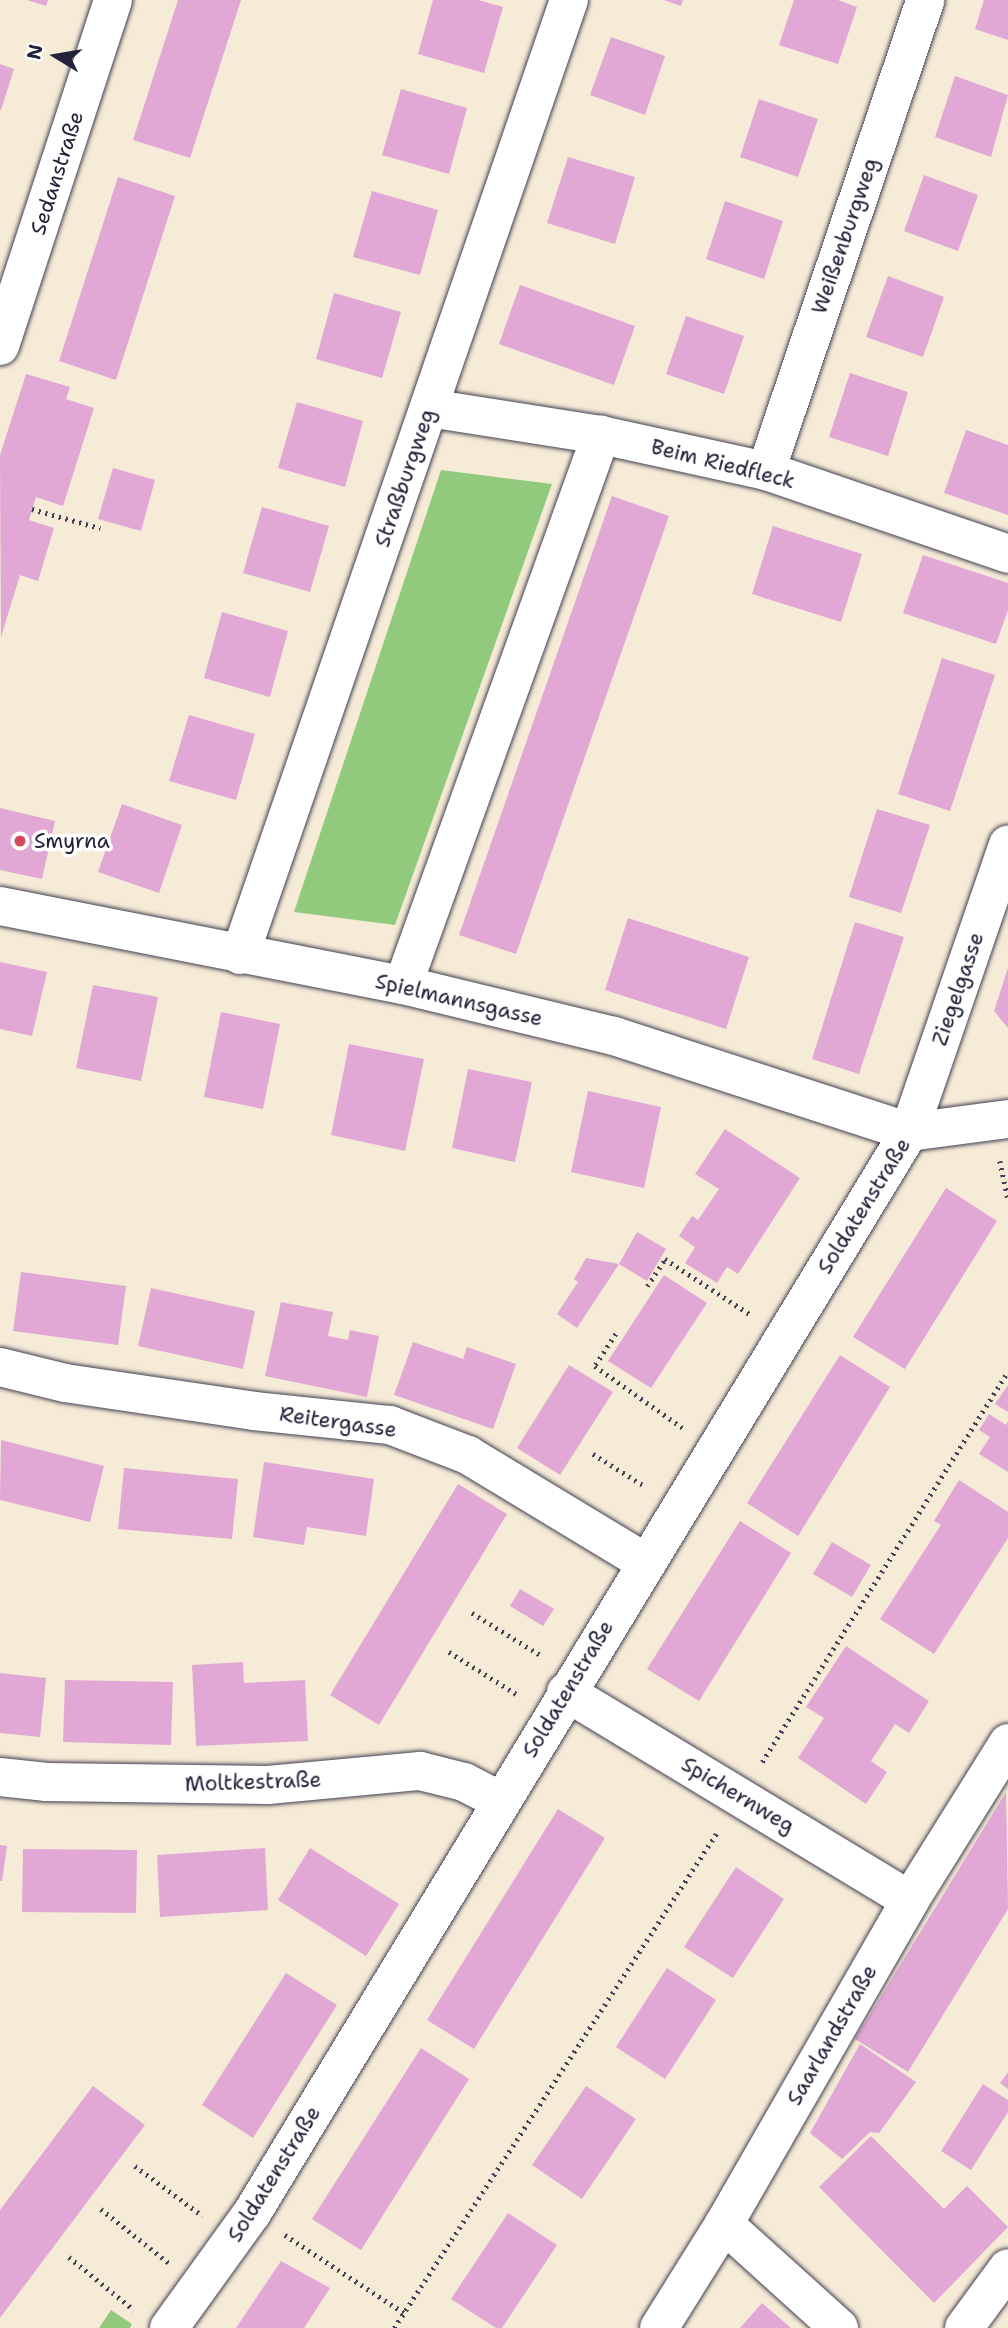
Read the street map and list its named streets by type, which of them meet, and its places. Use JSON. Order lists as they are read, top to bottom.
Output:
{
  "streets": {
    "street": [
      "Sedanstraße",
      "Weißenburgweg",
      "Beim Riedfleck",
      "Straßburgweg",
      "Ziegelgasse",
      "Spielmannsgasse",
      "Soldatenstraße",
      "Reitergasse",
      "Moltkestraße",
      "Spichernweg",
      "Saarlandstraße"
    ]
  },
  "crossings": [
    ["Weißenburgweg", "Beim Riedfleck"],
    ["Beim Riedfleck", "Straßburgweg"],
    ["Straßburgweg", "Spielmannsgasse"],
    ["Ziegelgasse", "Spielmannsgasse"],
    ["Ziegelgasse", "Soldatenstraße"],
    ["Spielmannsgasse", "Soldatenstraße"],
    ["Soldatenstraße", "Reitergasse"],
    ["Soldatenstraße", "Moltkestraße"],
    ["Soldatenstraße", "Spichernweg"],
    ["Spichernweg", "Saarlandstraße"]
  ],
  "places": ["Smyrna"],
  "north": "left"
}
